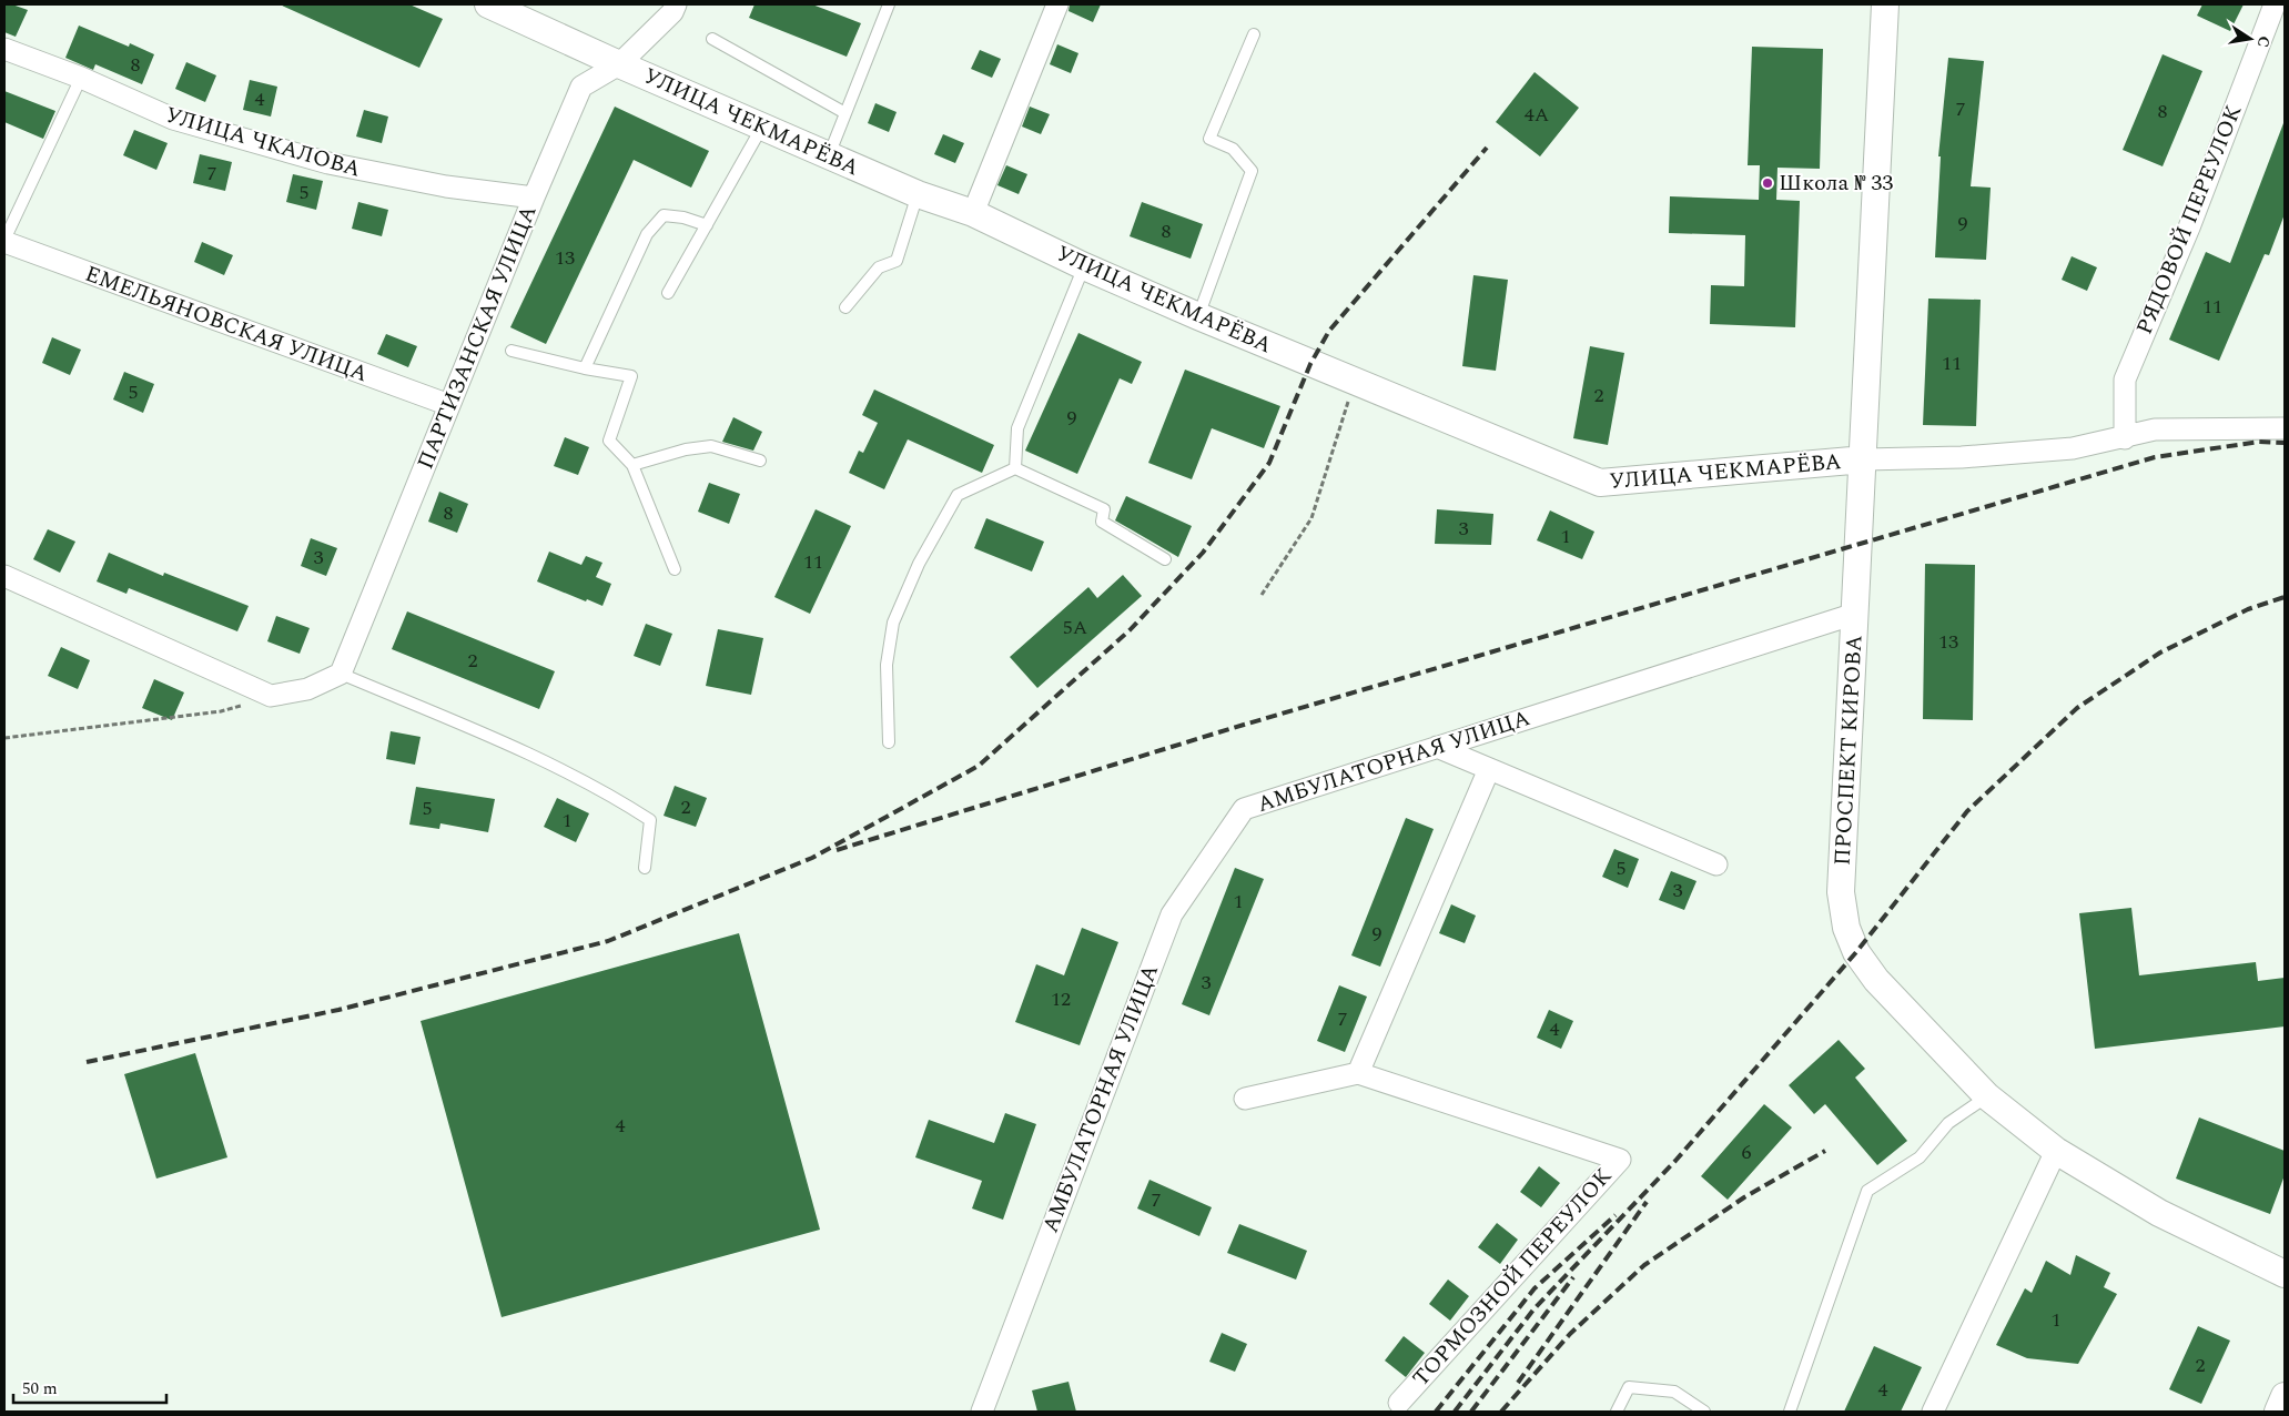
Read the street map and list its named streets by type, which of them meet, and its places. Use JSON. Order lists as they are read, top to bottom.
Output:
{
  "streets": {
    "street": [
      "УЛИЦА ЧЕКМАРЁВА",
      "УЛИЦА ЧКАЛОВА",
      "РЯДОВОЙ ПЕРЕУЛОК",
      "ЕМЕЛЬЯНОВСКАЯ УЛИЦА",
      "ПАРТИЗАНСКАЯ УЛИЦА",
      "ПРОСПЕКТ КИРОВА",
      "АМБУЛАТОРНАЯ УЛИЦА",
      "ТОРМОЗНОЙ ПЕРЕУЛОК"
    ]
  },
  "crossings": [
    ["УЛИЦА ЧЕКМАРЁВА", "ПАРТИЗАНСКАЯ УЛИЦА"],
    ["УЛИЦА ЧЕКМАРЁВА", "ПРОСПЕКТ КИРОВА"],
    ["УЛИЦА ЧКАЛОВА", "ПАРТИЗАНСКАЯ УЛИЦА"],
    ["ЕМЕЛЬЯНОВСКАЯ УЛИЦА", "ПАРТИЗАНСКАЯ УЛИЦА"],
    ["ПРОСПЕКТ КИРОВА", "АМБУЛАТОРНАЯ УЛИЦА"]
  ],
  "places": ["Школа № 33"],
  "house_numbers": [
    "8",
    "4",
    "7",
    "8",
    "4А",
    "7",
    "5",
    "9",
    "8",
    "13",
    "11",
    "11",
    "5",
    "2",
    "9",
    "8",
    "3",
    "1",
    "3",
    "11",
    "5А",
    "13",
    "2",
    "2",
    "5",
    "1",
    "5",
    "3",
    "1",
    "9",
    "3",
    "12",
    "7",
    "4",
    "4",
    "6",
    "7",
    "1",
    "2",
    "4"
  ],
  "scale_bar": "50 m",
  "north": "right"
}
